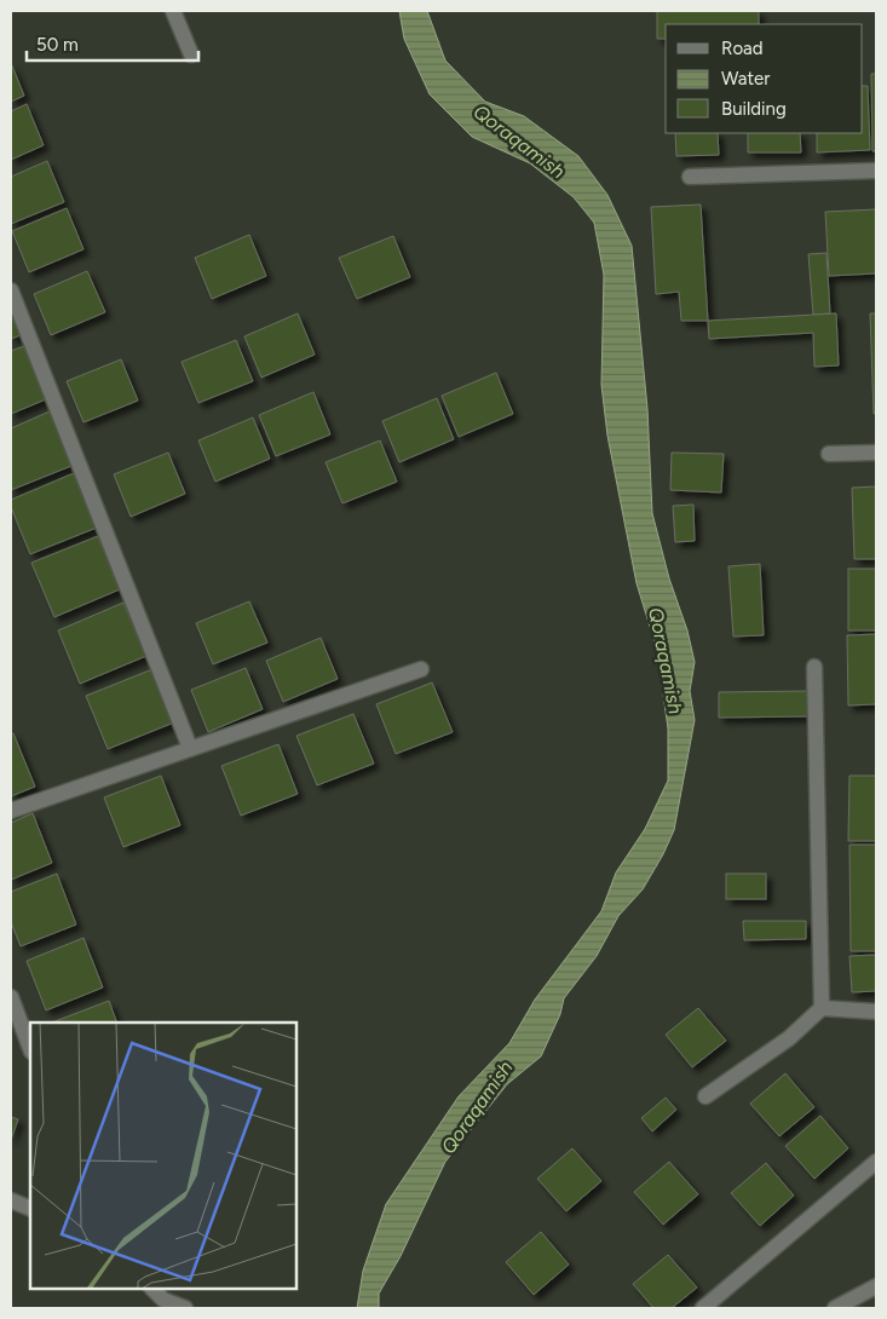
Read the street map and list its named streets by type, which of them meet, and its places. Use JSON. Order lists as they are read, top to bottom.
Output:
{
  "water": ["Qoraqamish"],
  "legend": ["Road", "Water", "Building"],
  "scale_bar": "50 m"
}
